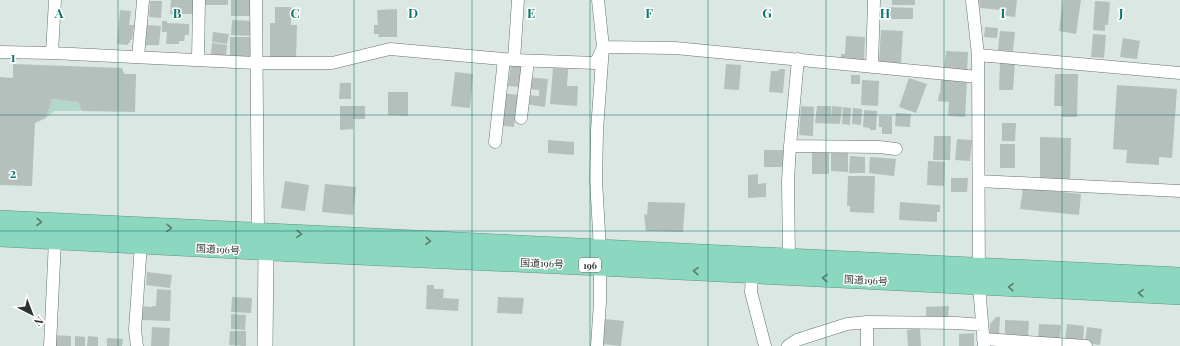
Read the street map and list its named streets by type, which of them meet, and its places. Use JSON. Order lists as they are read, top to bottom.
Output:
{
  "streets": {
    "highway": ["国道196号", "196"]
  },
  "north": "bottom right",
  "grid": {
    "columns": [
      "A",
      "B",
      "C",
      "D",
      "E",
      "F",
      "G",
      "H",
      "I",
      "J"
    ],
    "rows": ["1", "2"]
  }
}
